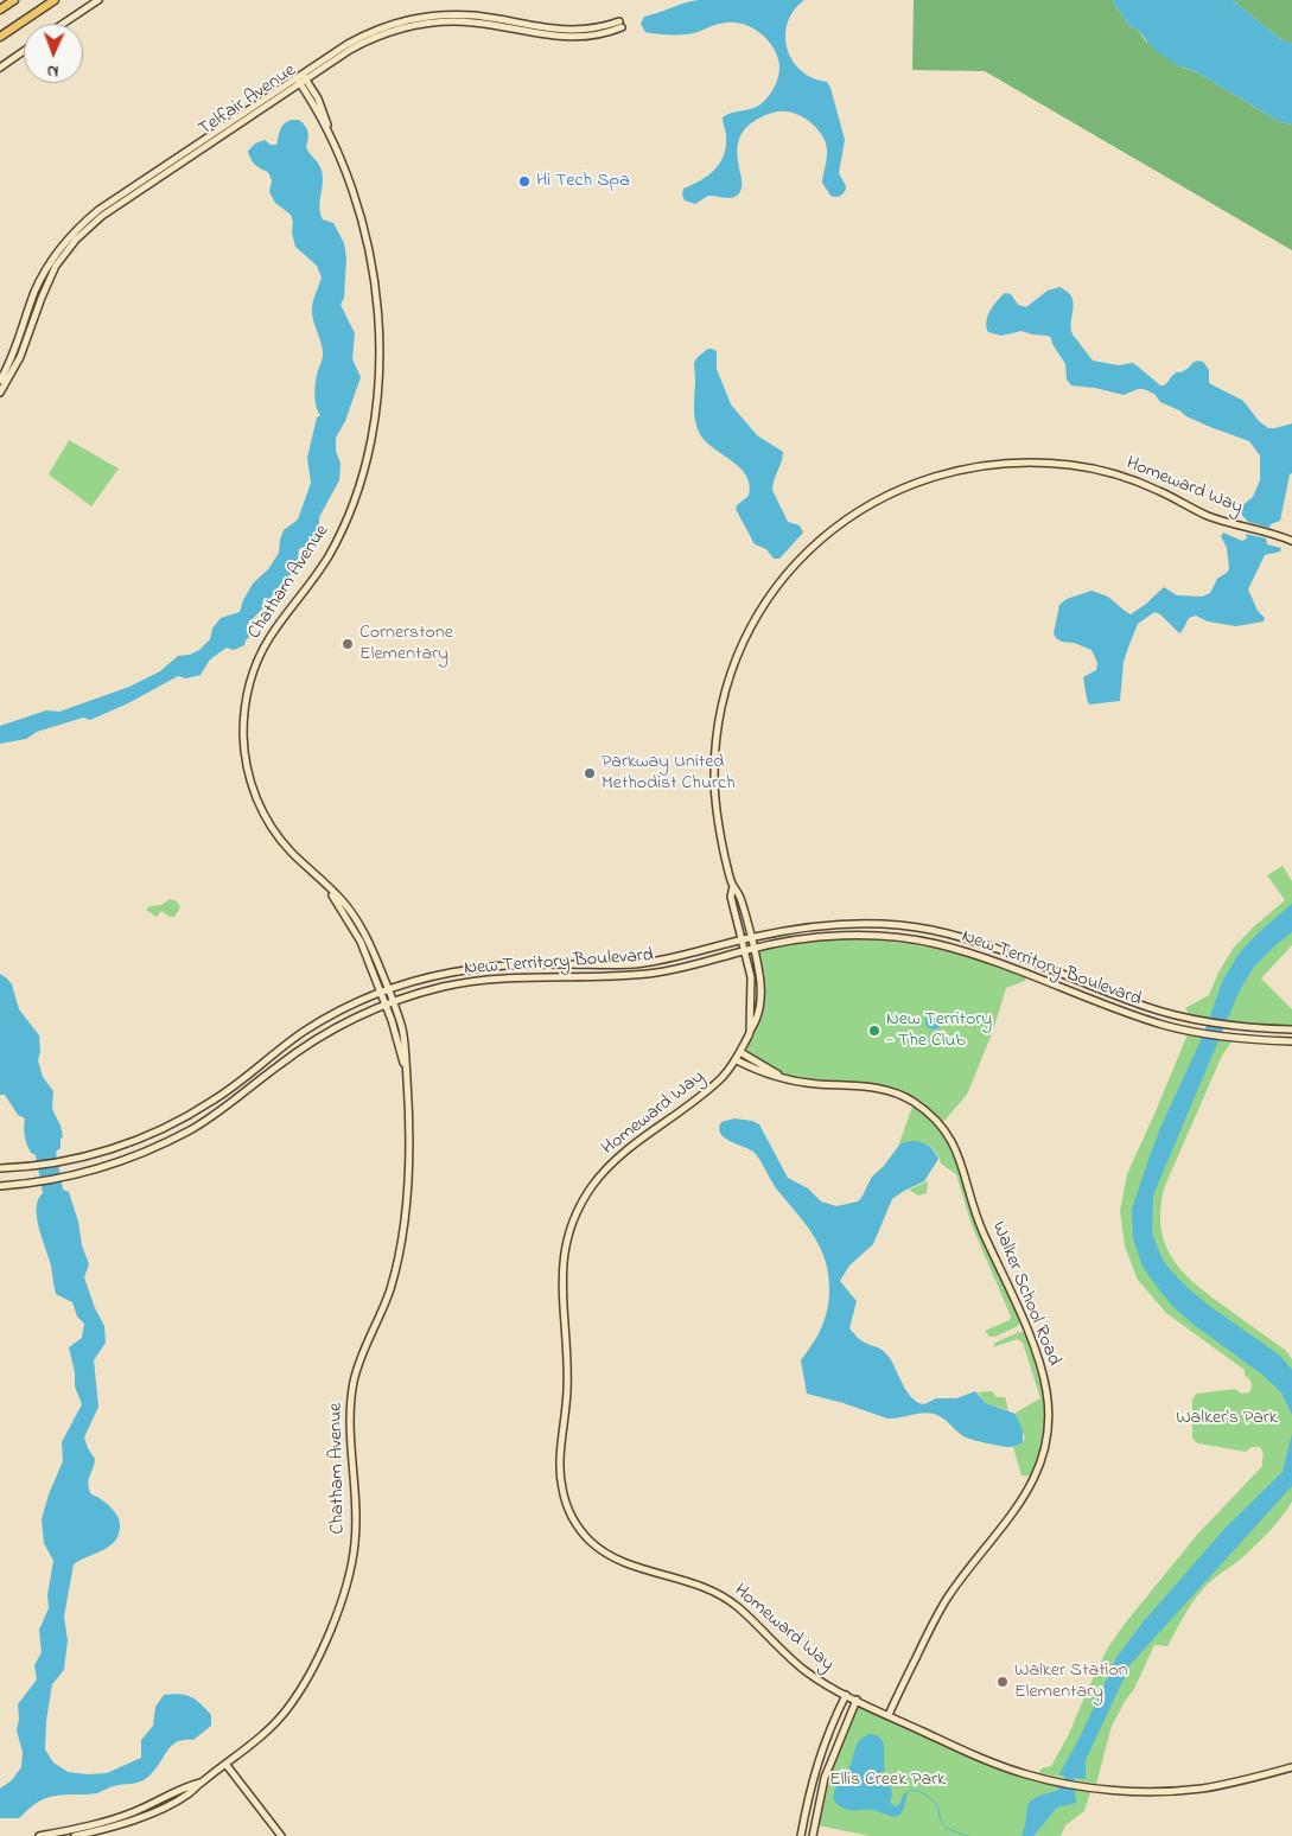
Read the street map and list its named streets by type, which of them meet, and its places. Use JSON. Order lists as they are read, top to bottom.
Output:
{
  "streets": {
    "street": [
      "Telfair Avenue",
      "Homeward Way",
      "Chatham Avenue",
      "New Territory Boulevard",
      "Walker School Road"
    ]
  },
  "crossings": [
    ["Telfair Avenue", "Chatham Avenue"],
    ["Homeward Way", "New Territory Boulevard"],
    ["Homeward Way", "Walker School Road"],
    ["Chatham Avenue", "New Territory Boulevard"]
  ],
  "parks": ["Walker's Park", "Ellis Creek Park"],
  "places": [
    "Hi Tech Spa",
    "Cornerstone Elementary",
    "Parkway United Methodist Church",
    "New Territory - The Club",
    "Walker Station Elementary"
  ],
  "north": "bottom"
}
